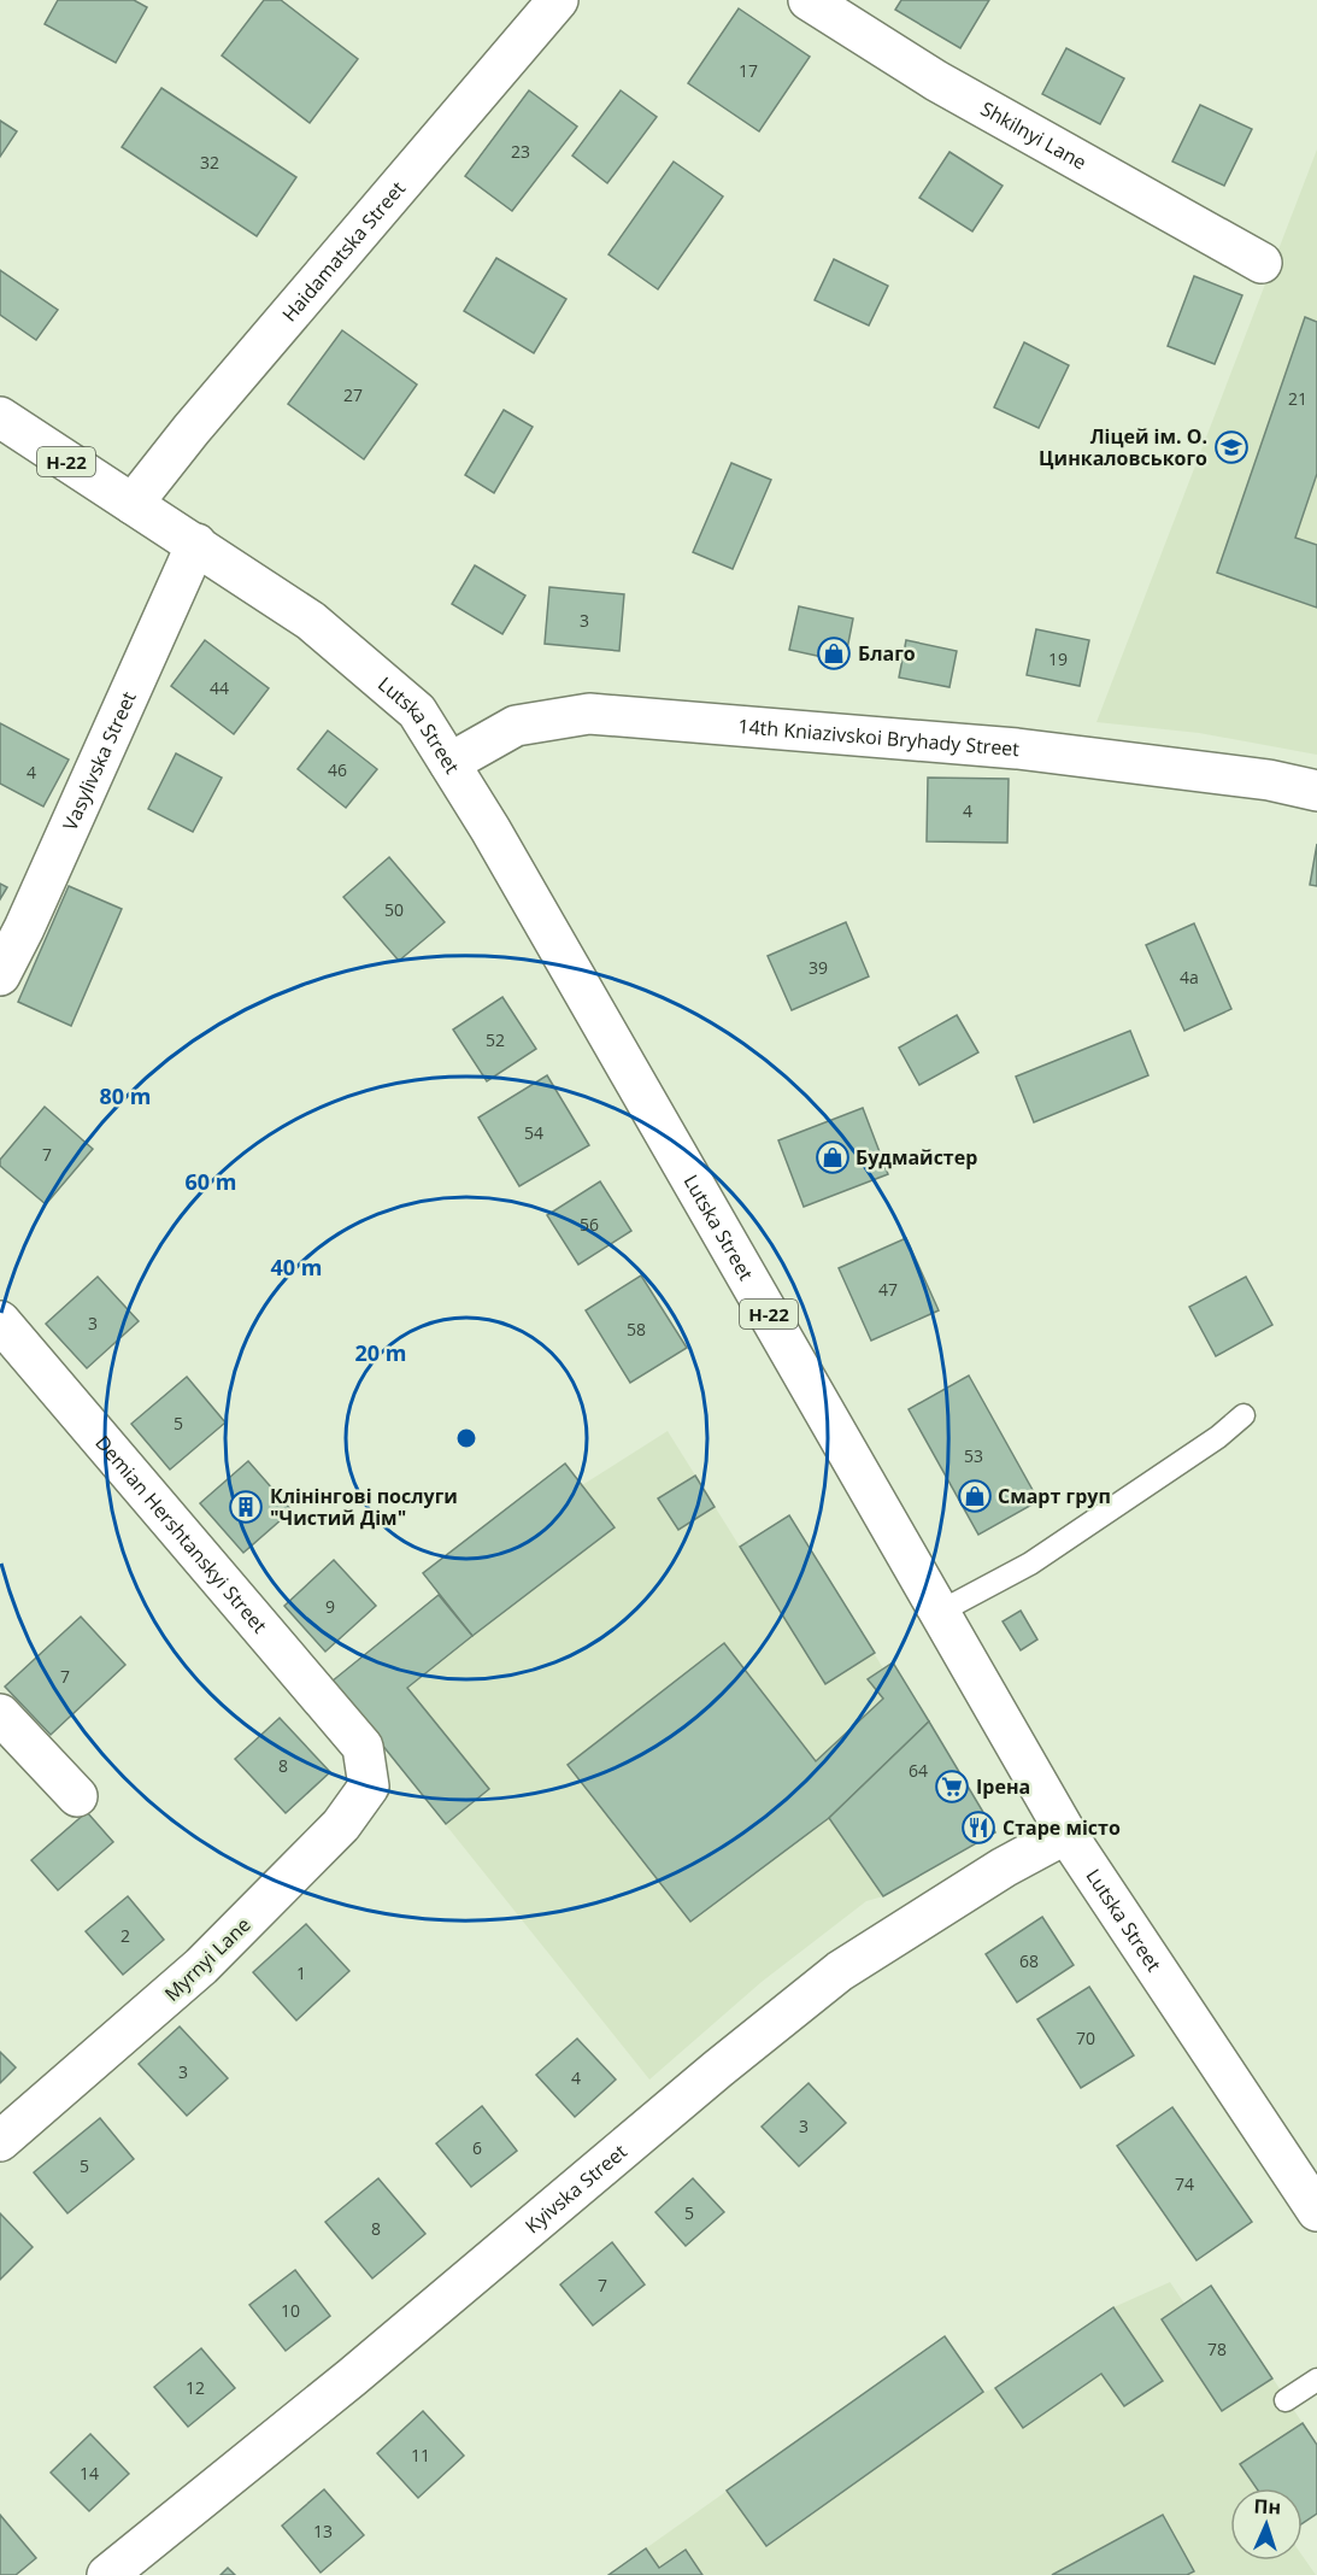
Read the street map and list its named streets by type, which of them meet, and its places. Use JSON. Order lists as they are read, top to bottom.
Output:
{
  "streets": {
    "street": [
      "Shkilnyi Lane",
      "Haidamatska Street",
      "Н-22",
      "Lutska Street",
      "14th Kniazivskoi Bryhady Street",
      "Vasylivska Street",
      "Demian Hershtanskyi Street",
      "Myrnyi Lane",
      "Kyivska Street"
    ]
  },
  "crossings": [
    ["Haidamatska Street", "Lutska Street"],
    ["Lutska Street", "14th Kniazivskoi Bryhady Street"],
    ["Lutska Street", "Vasylivska Street"],
    ["Lutska Street", "Kyivska Street"],
    ["Demian Hershtanskyi Street", "Myrnyi Lane"]
  ],
  "places": {
    "school or university": ["Ліцей ім. О. Цинкаловського"],
    "shop": ["Благо", "Будмайстер", "Смарт груп"],
    "building": ["Клінінгові послуги \"Чистий Дім\""],
    "supermarket": ["Ірена"],
    "restaurant": ["Старе місто"]
  },
  "house_numbers": [
    "17",
    "23",
    "32",
    "27",
    "21",
    "3",
    "19",
    "44",
    "46",
    "4",
    "4",
    "50",
    "39",
    "4а",
    "52",
    "54",
    "7",
    "56",
    "47",
    "3",
    "58",
    "5",
    "53",
    "9",
    "7",
    "8",
    "64",
    "2",
    "68",
    "1",
    "70",
    "3",
    "4",
    "3",
    "6",
    "5",
    "74",
    "5",
    "8",
    "7",
    "10",
    "78",
    "12",
    "11",
    "14",
    "13"
  ],
  "north": "top",
  "rings": [
    "80 m",
    "60 m",
    "40 m",
    "20 m"
  ]
}
